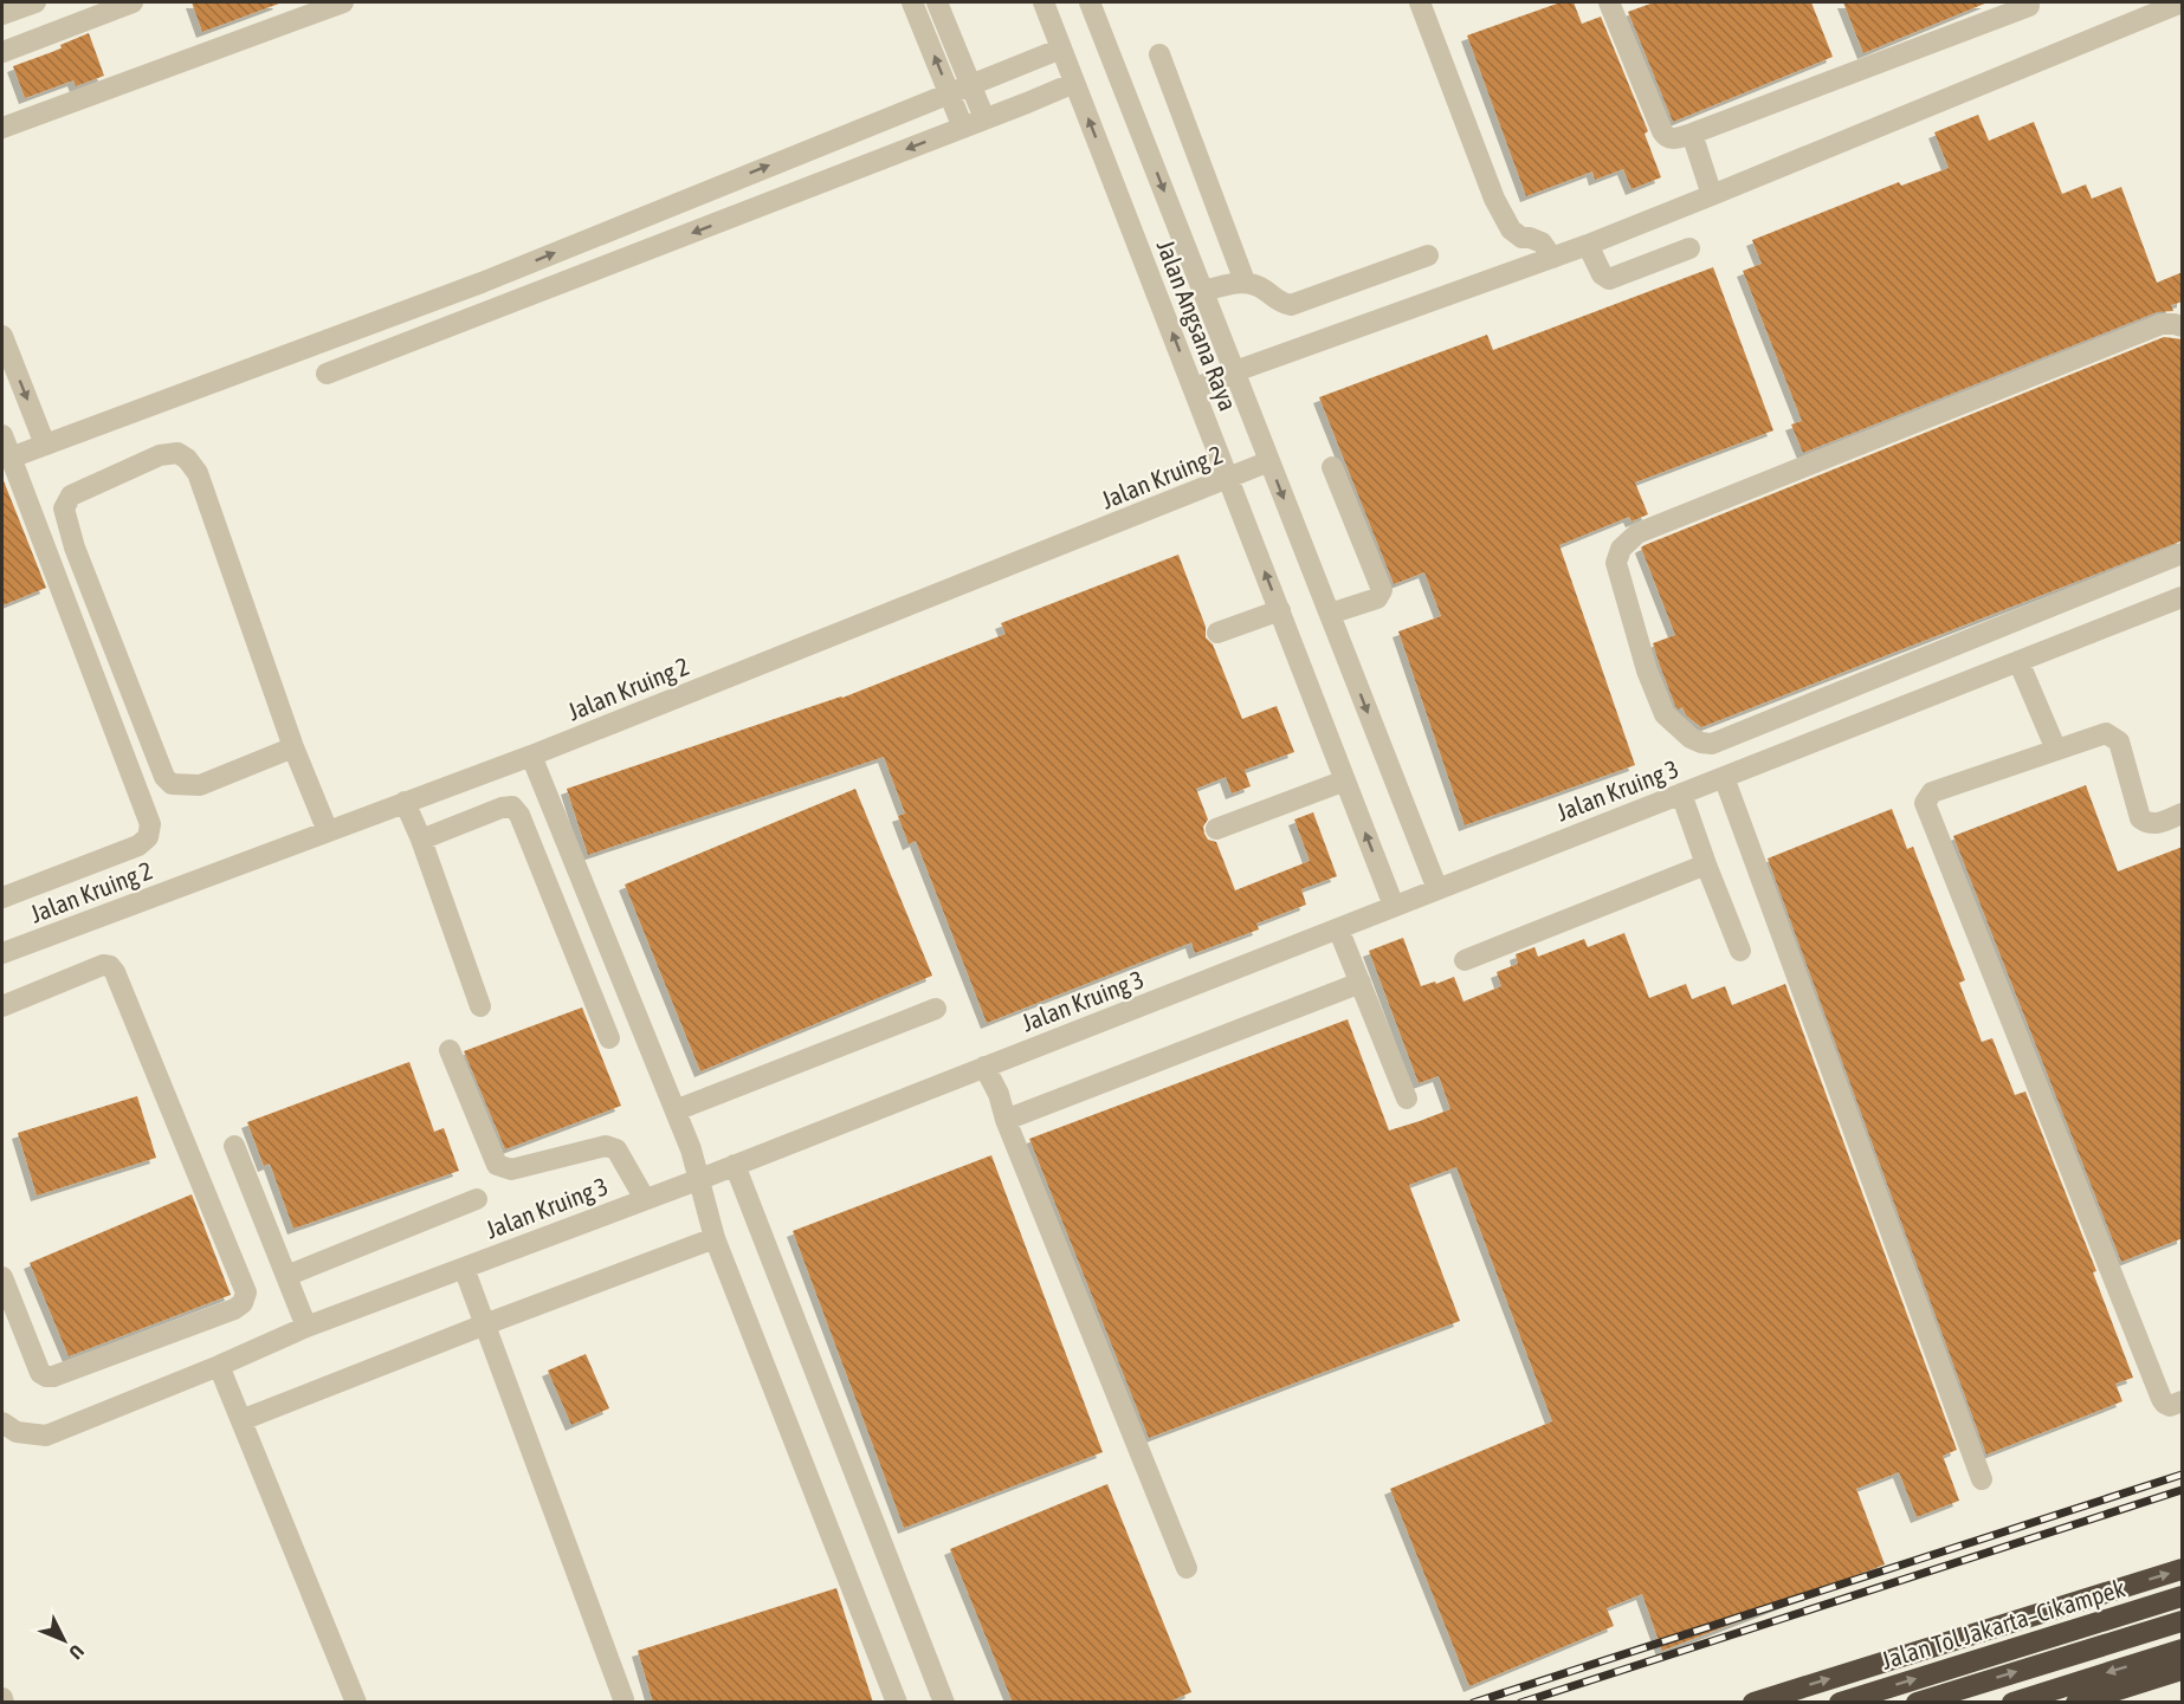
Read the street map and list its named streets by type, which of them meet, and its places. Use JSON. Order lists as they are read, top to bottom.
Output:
{
  "streets": {
    "highway": ["Jalan Tol Jakarta–Cikampek"],
    "street": ["Jalan Angsana Raya", "Jalan Kruing 2", "Jalan Kruing 3"]
  },
  "crossings": [
    ["Jalan Angsana Raya", "Jalan Kruing 2"],
    ["Jalan Angsana Raya", "Jalan Kruing 3"]
  ],
  "north": "bottom right"
}
